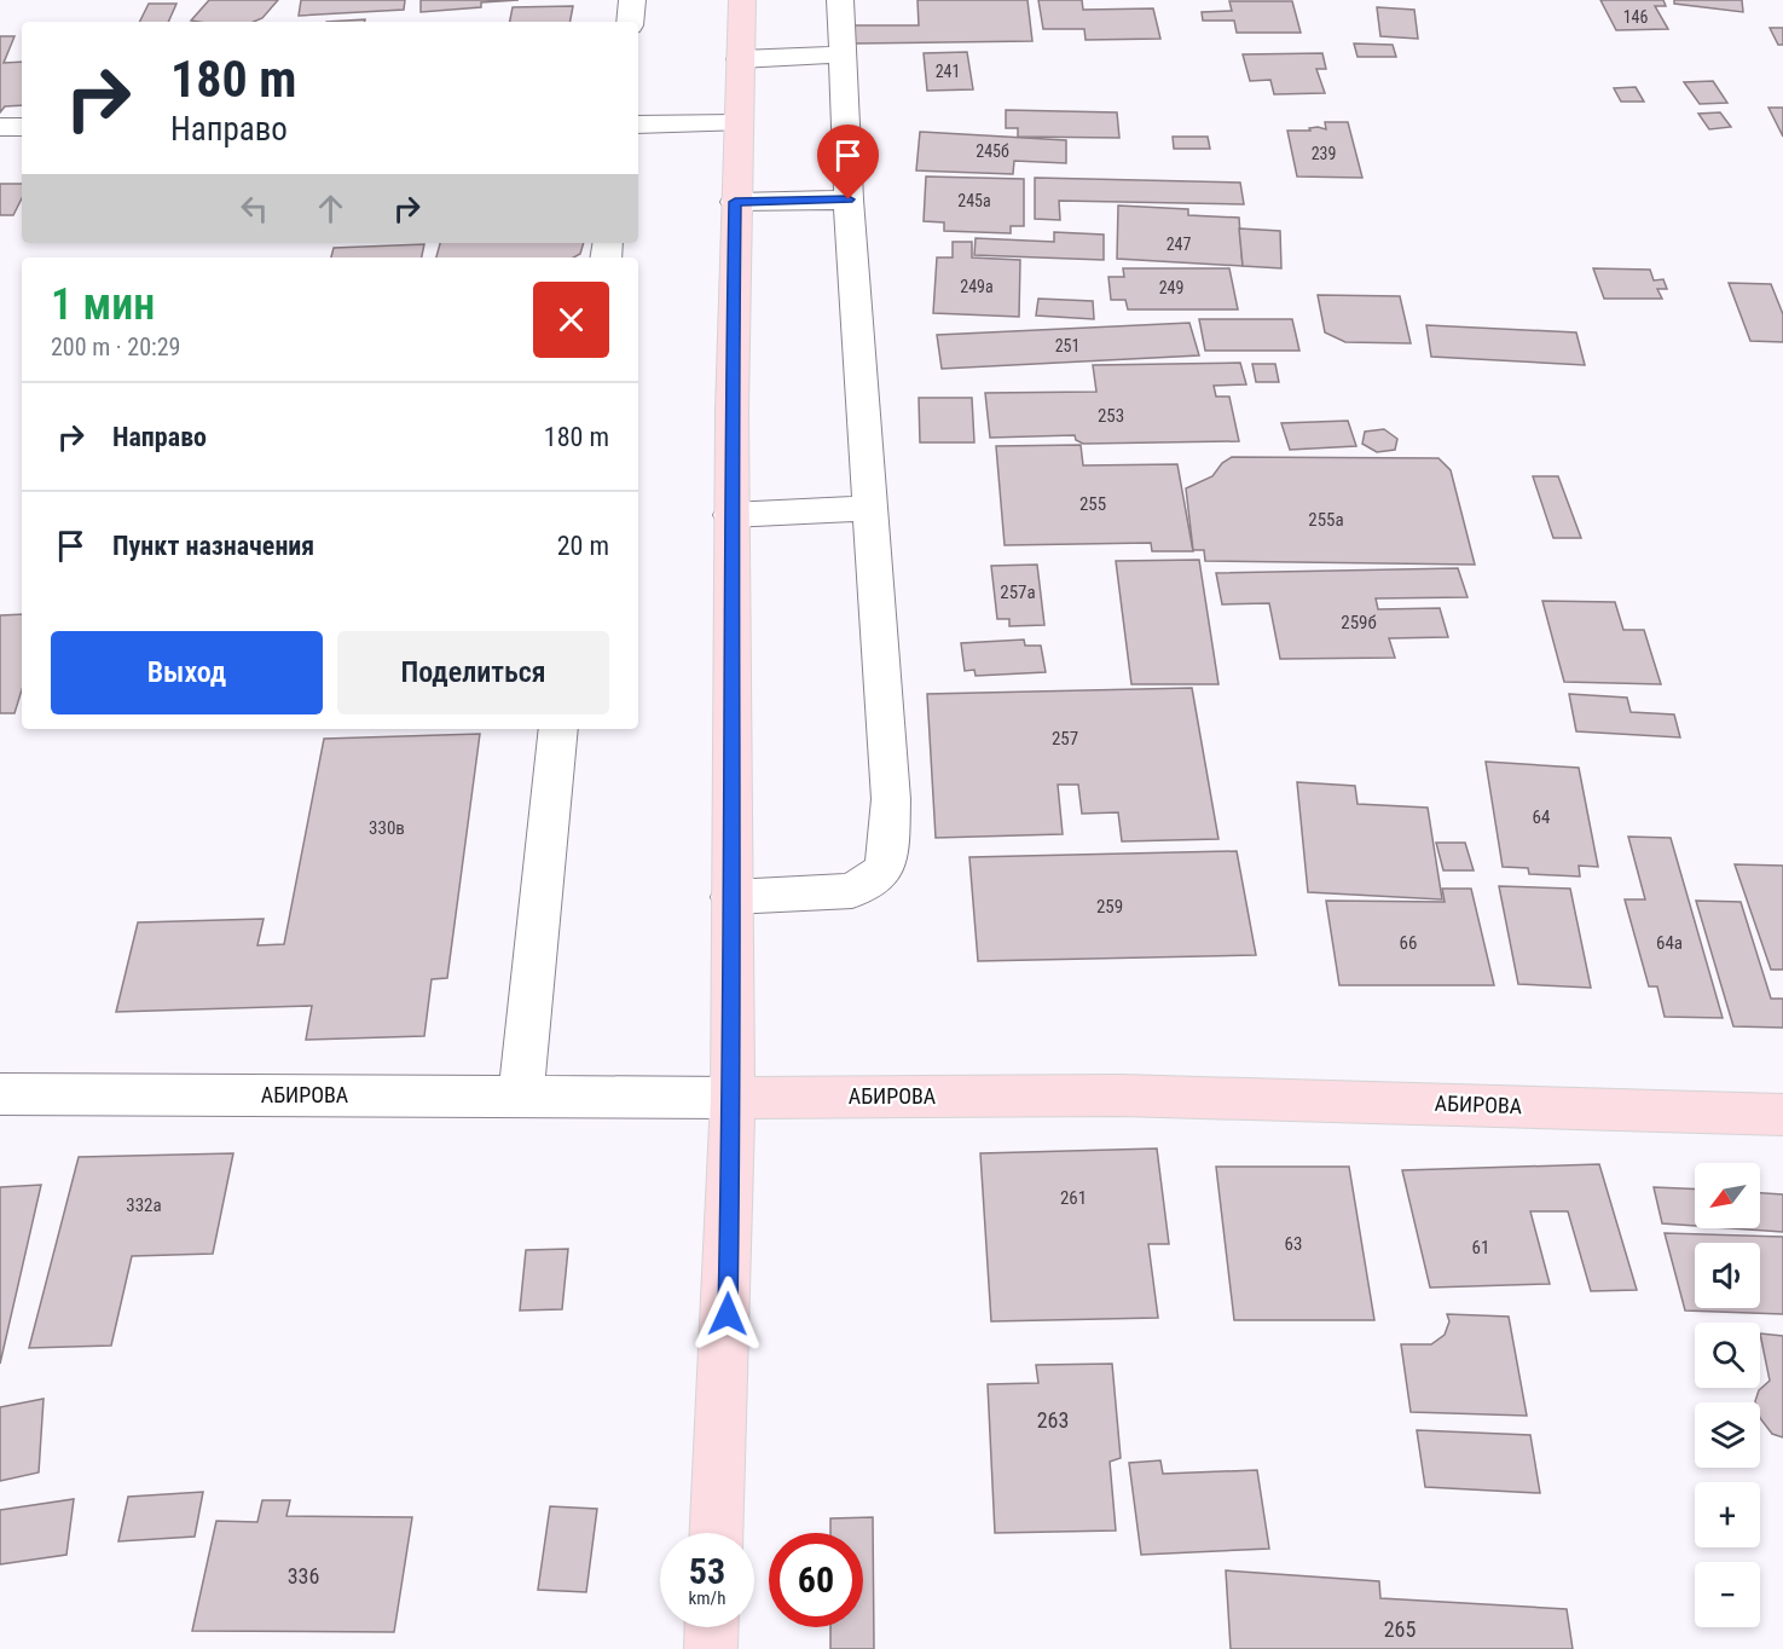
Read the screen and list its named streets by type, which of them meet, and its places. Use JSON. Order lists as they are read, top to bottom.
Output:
{
  "streets": {
    "main road": ["АБИРОВА"]
  },
  "house_numbers": [
    "146",
    "241",
    "245б",
    "239",
    "245а",
    "247",
    "249а",
    "249",
    "251",
    "253",
    "255",
    "255а",
    "257а",
    "259б",
    "257",
    "64",
    "330в",
    "259",
    "66",
    "64а",
    "261",
    "332а",
    "63",
    "61",
    "263",
    "336",
    "265"
  ],
  "north": "bottom left",
  "page": {
    "turn": ["180 m", "Направо"],
    "heading": ["1 мин", "200 m · 20:29"],
    "list": [
      {
        "name": "Направо",
        "value": "180 m"
      },
      {
        "name": "Пункт назначения",
        "value": "20 m"
      }
    ],
    "buttons": ["Выход", "Поделиться"],
    "map_buttons": ["+", "−"],
    "speed": "53 km/h",
    "limit": "60"
  }
}
